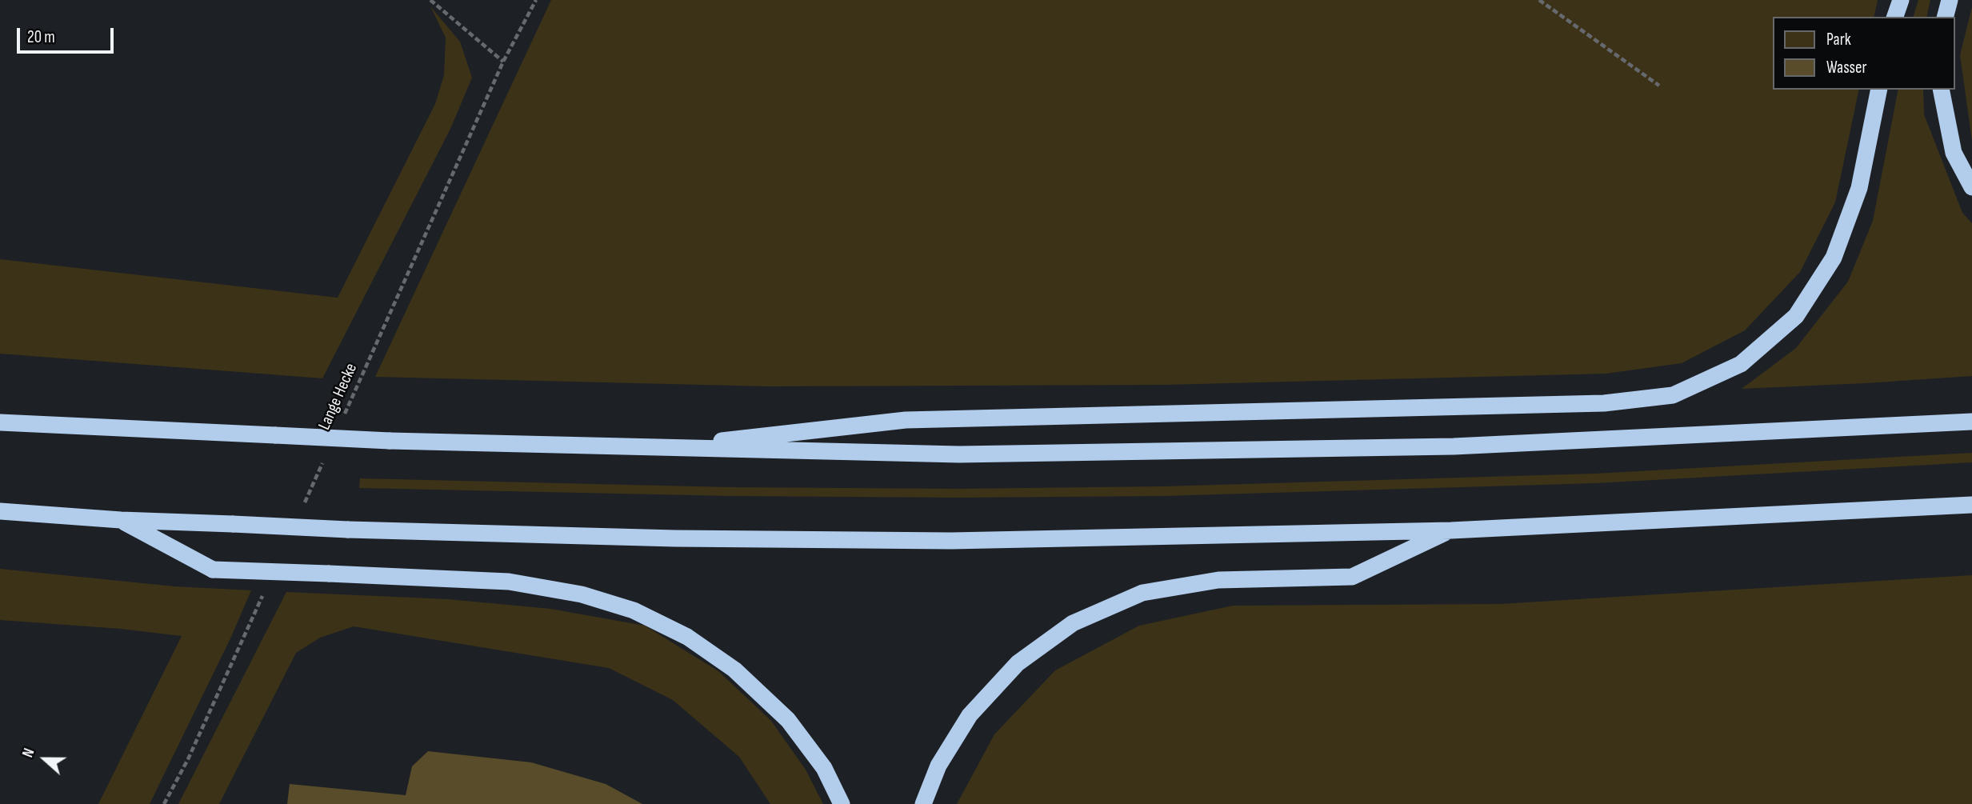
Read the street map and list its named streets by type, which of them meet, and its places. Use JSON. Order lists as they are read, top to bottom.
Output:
{
  "streets": {
    "path": ["Lange Hecke"]
  },
  "legend": ["Park", "Wasser"],
  "scale_bar": "20 m",
  "north": "left"
}
